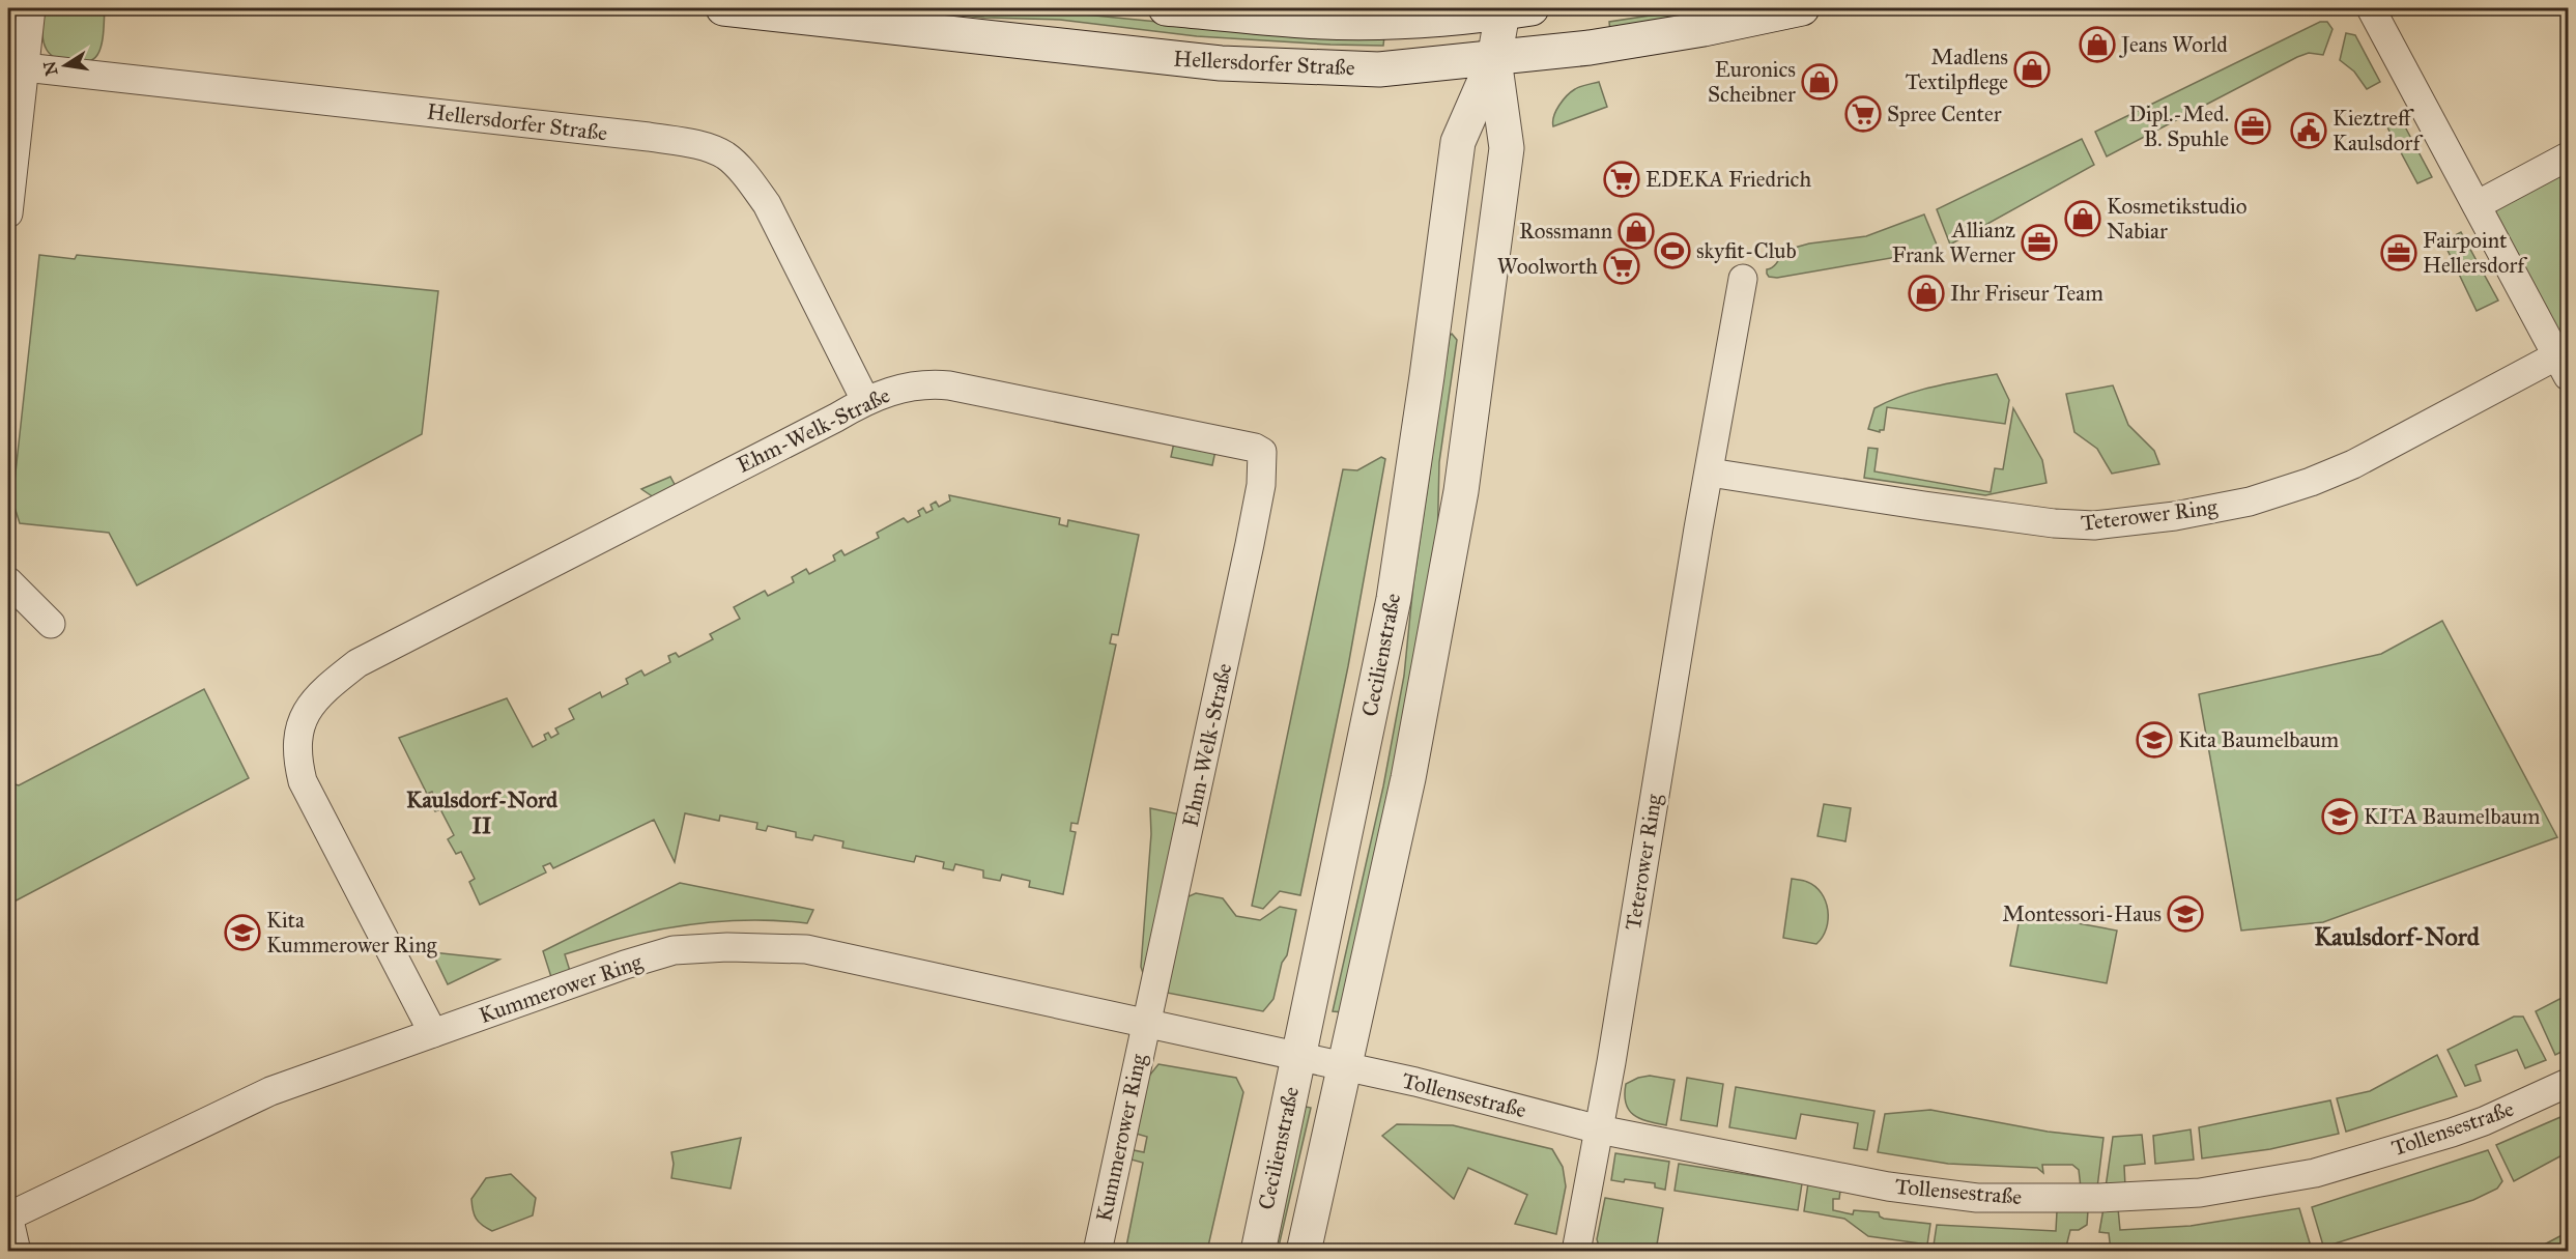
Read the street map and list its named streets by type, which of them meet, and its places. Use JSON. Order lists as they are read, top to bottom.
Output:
{
  "streets": {
    "street": [
      "Hellersdorfer Straße",
      "Ehm-Welk-Straße",
      "Teterower Ring",
      "Cecilienstraße",
      "Kummerower Ring",
      "Tollensestraße"
    ]
  },
  "crossings": [
    ["Hellersdorfer Straße", "Ehm-Welk-Straße"],
    ["Hellersdorfer Straße", "Cecilienstraße"],
    ["Ehm-Welk-Straße", "Kummerower Ring"],
    ["Teterower Ring", "Tollensestraße"],
    ["Cecilienstraße", "Kummerower Ring"],
    ["Cecilienstraße", "Tollensestraße"],
    ["Kummerower Ring", "Tollensestraße"]
  ],
  "districts": ["Kaulsdorf-Nord II", "Kaulsdorf-Nord"],
  "places": {
    "shop": [
      "Jeans World",
      "Madlens Textilpflege",
      "Euronics Scheibner",
      "Kosmetikstudio Nabiar",
      "Rossmann",
      "Ihr Friseur Team"
    ],
    "supermarket": ["Spree Center", "EDEKA Friedrich", "Woolworth"],
    "office": ["Dipl.-Med. B. Spuhle", "Allianz Frank Werner", "Fairpoint Hellersdorf"],
    "public building": ["Kieztreff Kaulsdorf"],
    "sports": ["skyfit-Club"],
    "school or university": [
      "Kita Baumelbaum",
      "KITA Baumelbaum",
      "Montessori-Haus",
      "Kita Kummerower Ring"
    ]
  },
  "north": "left"
}
